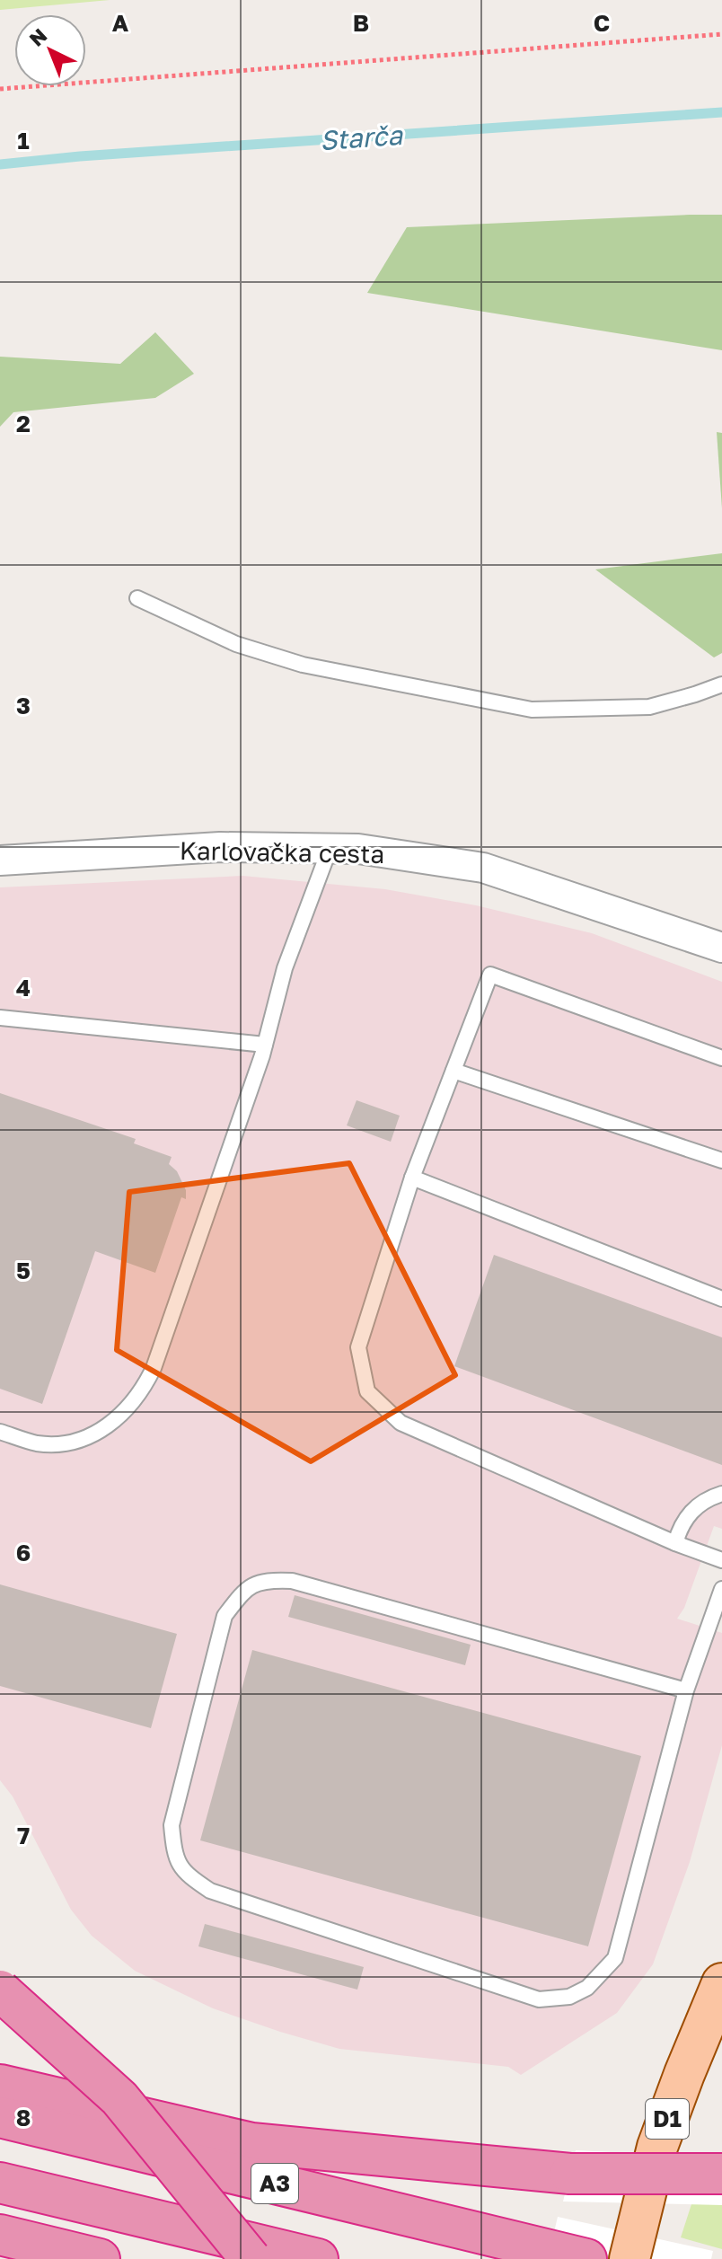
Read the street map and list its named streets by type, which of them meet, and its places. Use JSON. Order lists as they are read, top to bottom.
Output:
{
  "streets": {
    "highway": ["A3"],
    "main road": ["D1"],
    "street": ["Karlovačka cesta"]
  },
  "water": ["Starča"],
  "north": "top left",
  "grid": {
    "columns": ["A", "B", "C"],
    "rows": [
      "1",
      "2",
      "3",
      "4",
      "5",
      "6",
      "7",
      "8"
    ]
  }
}
